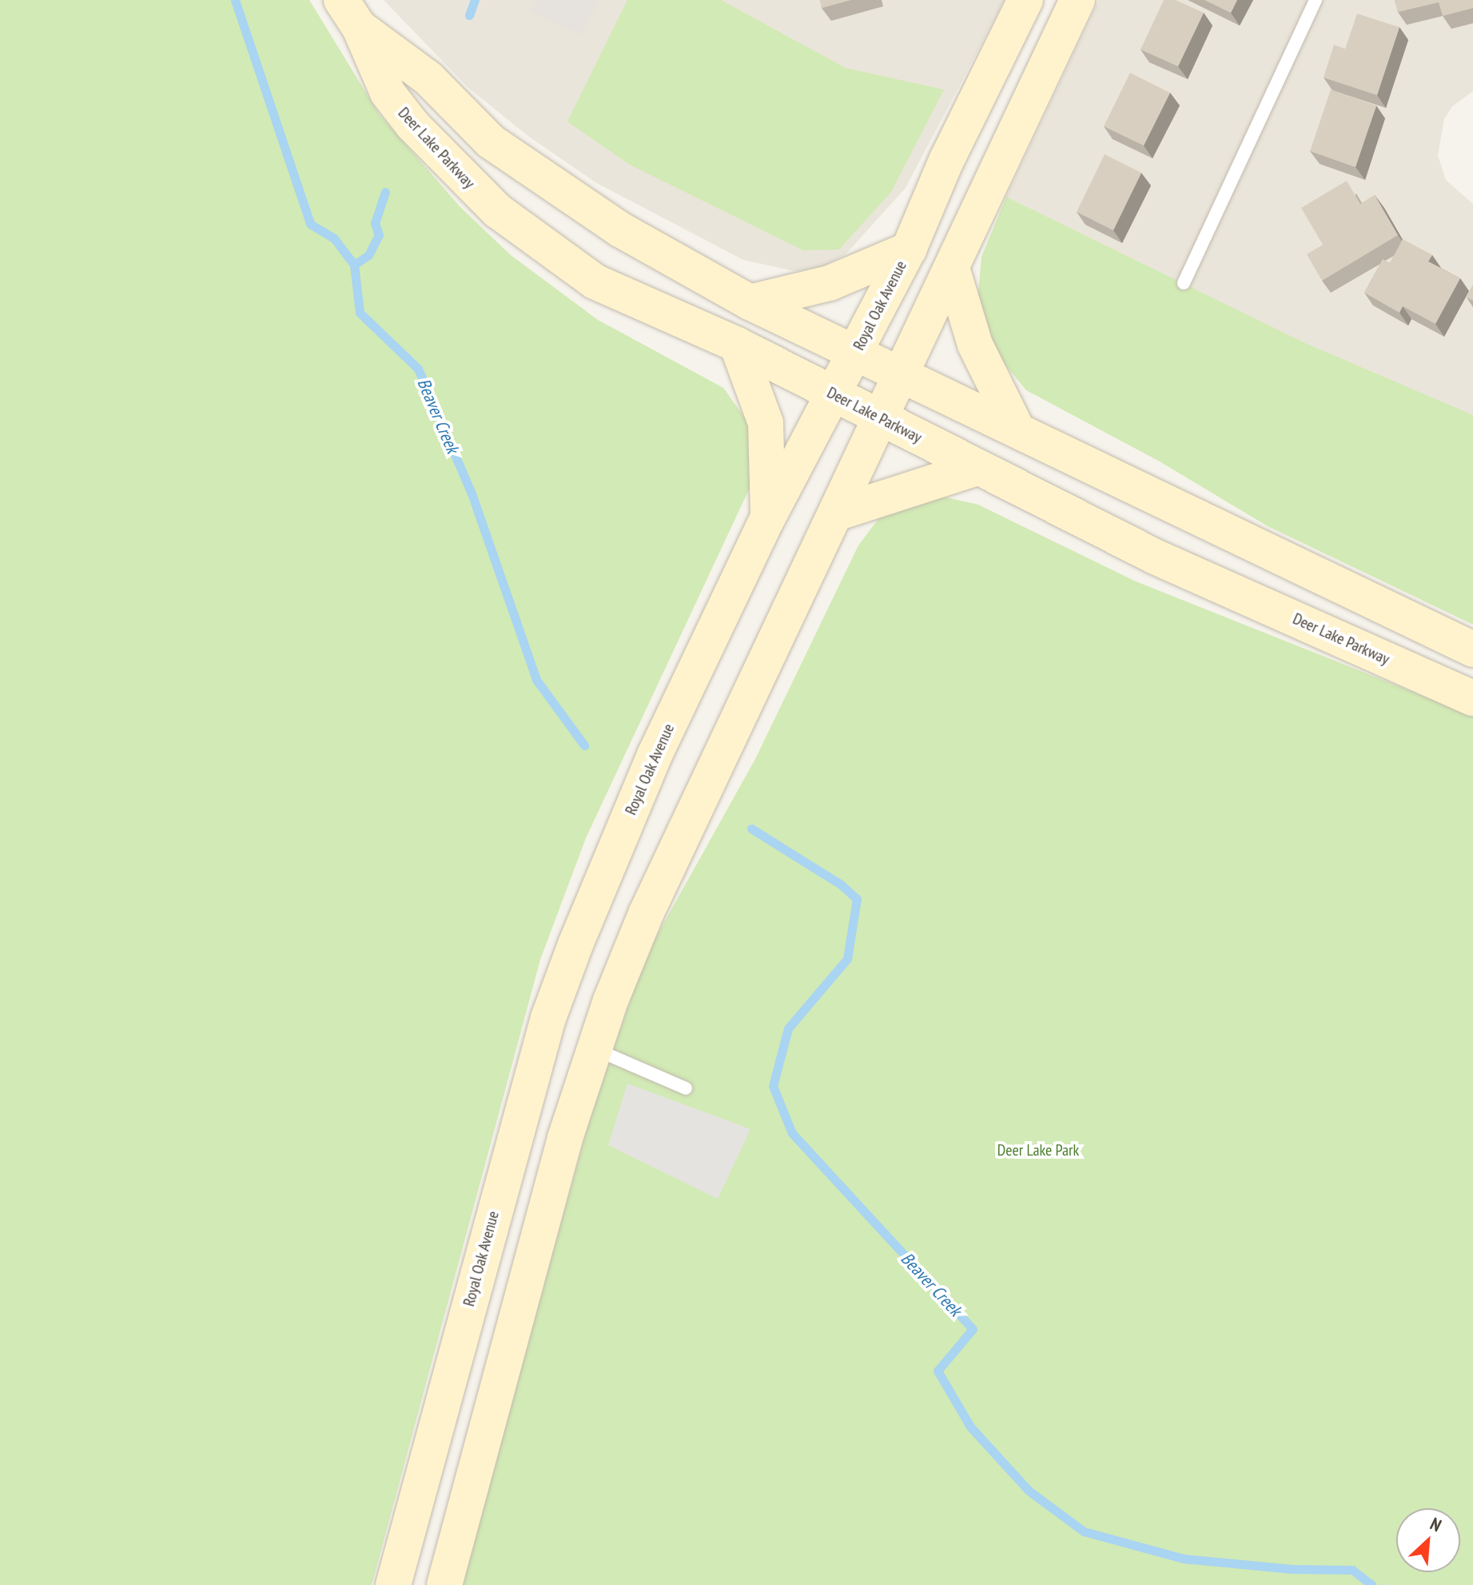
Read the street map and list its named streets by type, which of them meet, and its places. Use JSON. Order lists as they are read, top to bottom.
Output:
{
  "streets": {
    "main road": ["Deer Lake Parkway", "Royal Oak Avenue"]
  },
  "crossings": [
    ["Deer Lake Parkway", "Royal Oak Avenue"]
  ],
  "water": ["Beaver Creek"],
  "parks": ["Deer Lake Park"],
  "north": "top right"
}
